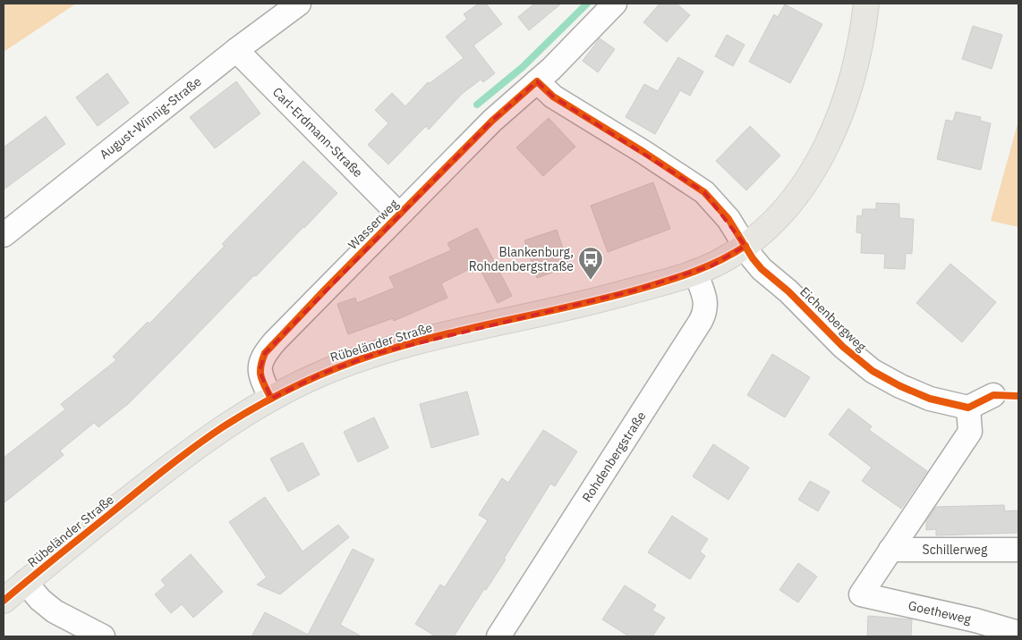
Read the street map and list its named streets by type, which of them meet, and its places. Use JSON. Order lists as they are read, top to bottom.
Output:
{
  "streets": {
    "main road": ["Rübeländer Straße"],
    "street": [
      "August-Winnig-Straße",
      "Carl-Erdmann-Straße",
      "Wasserweg",
      "Eichenbergweg",
      "Rohdenbergstraße",
      "Schillerweg",
      "Goetheweg"
    ]
  },
  "crossings": [
    ["August-Winnig-Straße", "Carl-Erdmann-Straße"],
    ["Carl-Erdmann-Straße", "Wasserweg"],
    ["Wasserweg", "Eichenbergweg"],
    ["Wasserweg", "Rübeländer Straße"],
    ["Eichenbergweg", "Rübeländer Straße"],
    ["Rübeländer Straße", "Rohdenbergstraße"],
    ["Schillerweg", "Goetheweg"]
  ],
  "places": {
    "bus stop": ["Blankenburg, Rohdenbergstraße"]
  }
}
